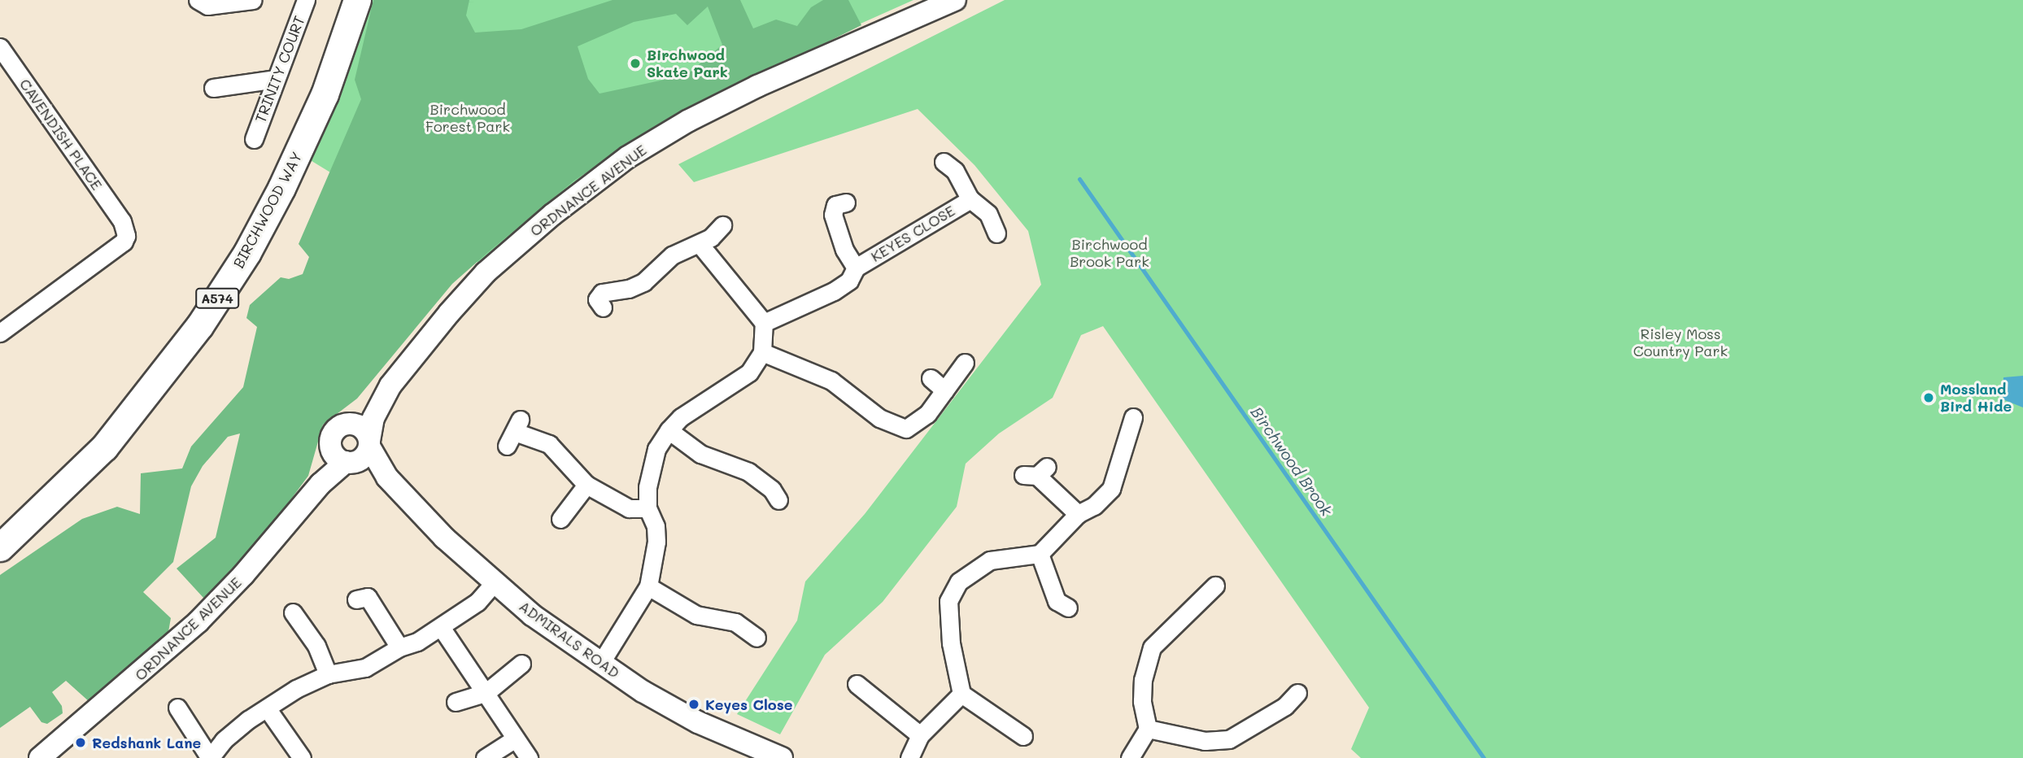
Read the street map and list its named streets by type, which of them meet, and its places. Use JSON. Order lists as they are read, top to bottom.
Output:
{
  "streets": {
    "main road": ["BIRCHWOOD WAY", "A574"],
    "street": [
      "TRINITY COURT",
      "CAVENDISH PLACE",
      "ORDNANCE AVENUE",
      "KEYES CLOSE",
      "ADMIRALS ROAD"
    ]
  },
  "crossings": [
    ["ORDNANCE AVENUE", "ADMIRALS ROAD"]
  ],
  "water": ["Birchwood Brook"],
  "parks": ["Birchwood Forest Park", "Birchwood Brook Park", "Risley Moss Country Park"],
  "places": [
    "Birchwood Skate Park",
    "Mossland Bird Hide",
    "Keyes Close",
    "Redshank Lane"
  ]
}
